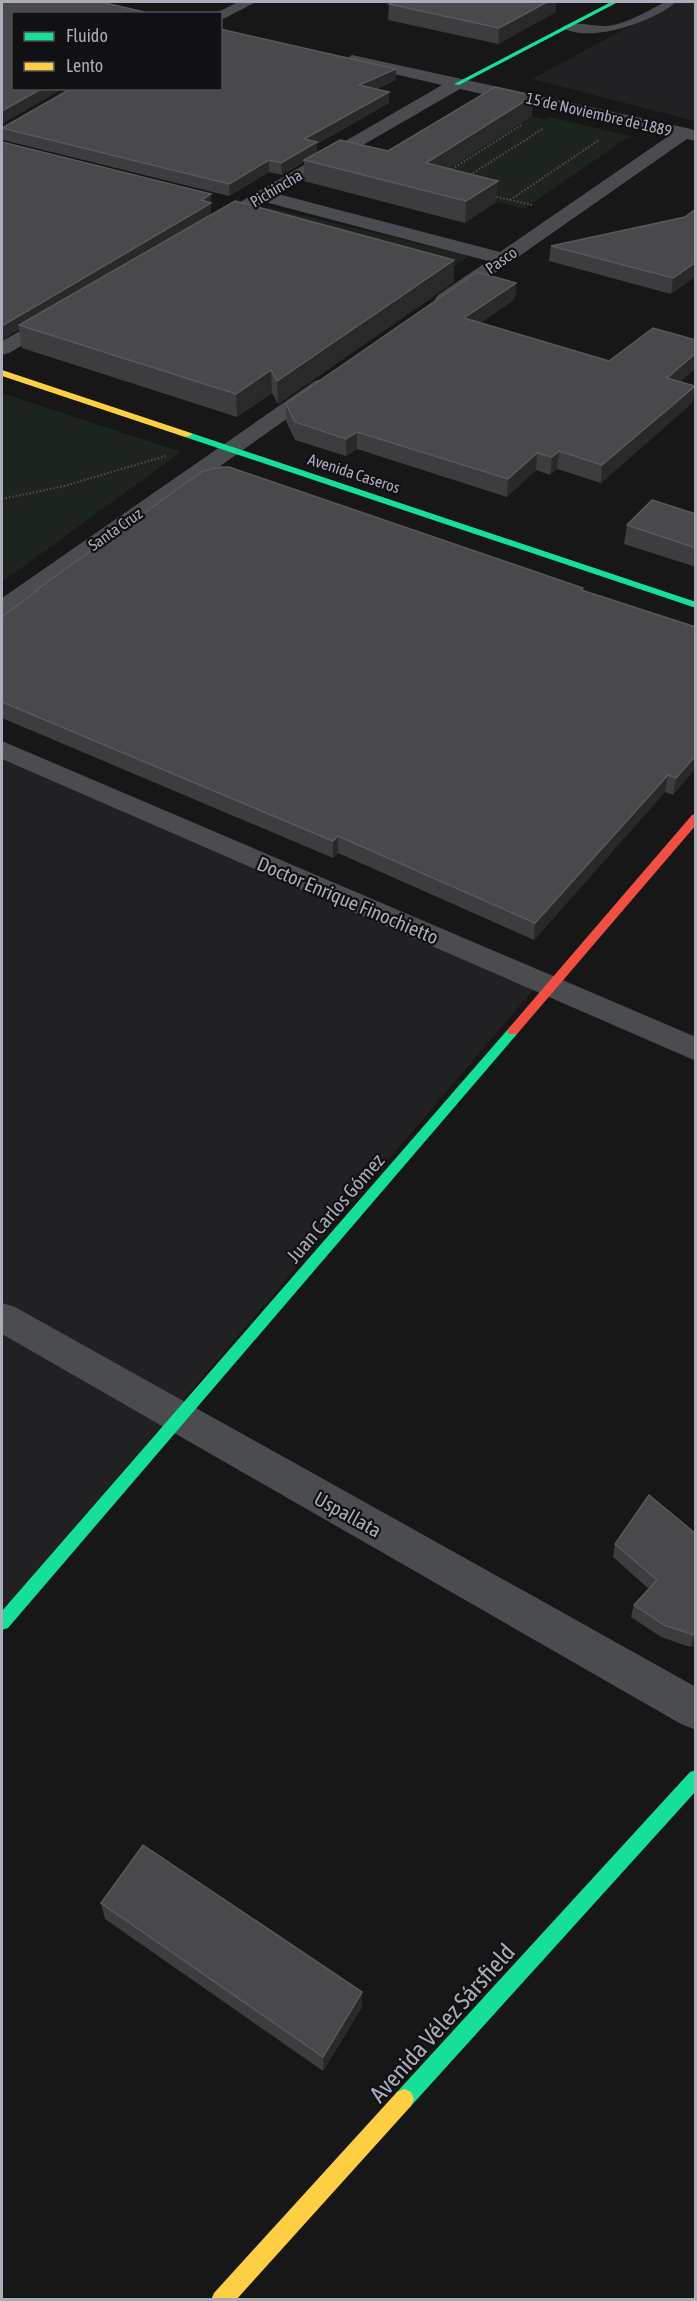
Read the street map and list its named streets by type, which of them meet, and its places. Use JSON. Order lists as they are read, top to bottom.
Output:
{
  "streets": {
    "street": [
      "15 de Noviembre de 1889",
      "Pichincha",
      "Pasco",
      "Avenida Caseros",
      "Santa Cruz",
      "Doctor Enrique Finochietto",
      "Juan Carlos Gómez",
      "Uspallata",
      "Avenida Vélez Sársfield"
    ]
  },
  "crossings": [
    ["15 de Noviembre de 1889", "Pichincha"],
    ["15 de Noviembre de 1889", "Pasco"],
    ["Avenida Caseros", "Santa Cruz"],
    ["Doctor Enrique Finochietto", "Juan Carlos Gómez"],
    ["Juan Carlos Gómez", "Uspallata"]
  ],
  "legend": ["Fluido", "Lento"]
}
